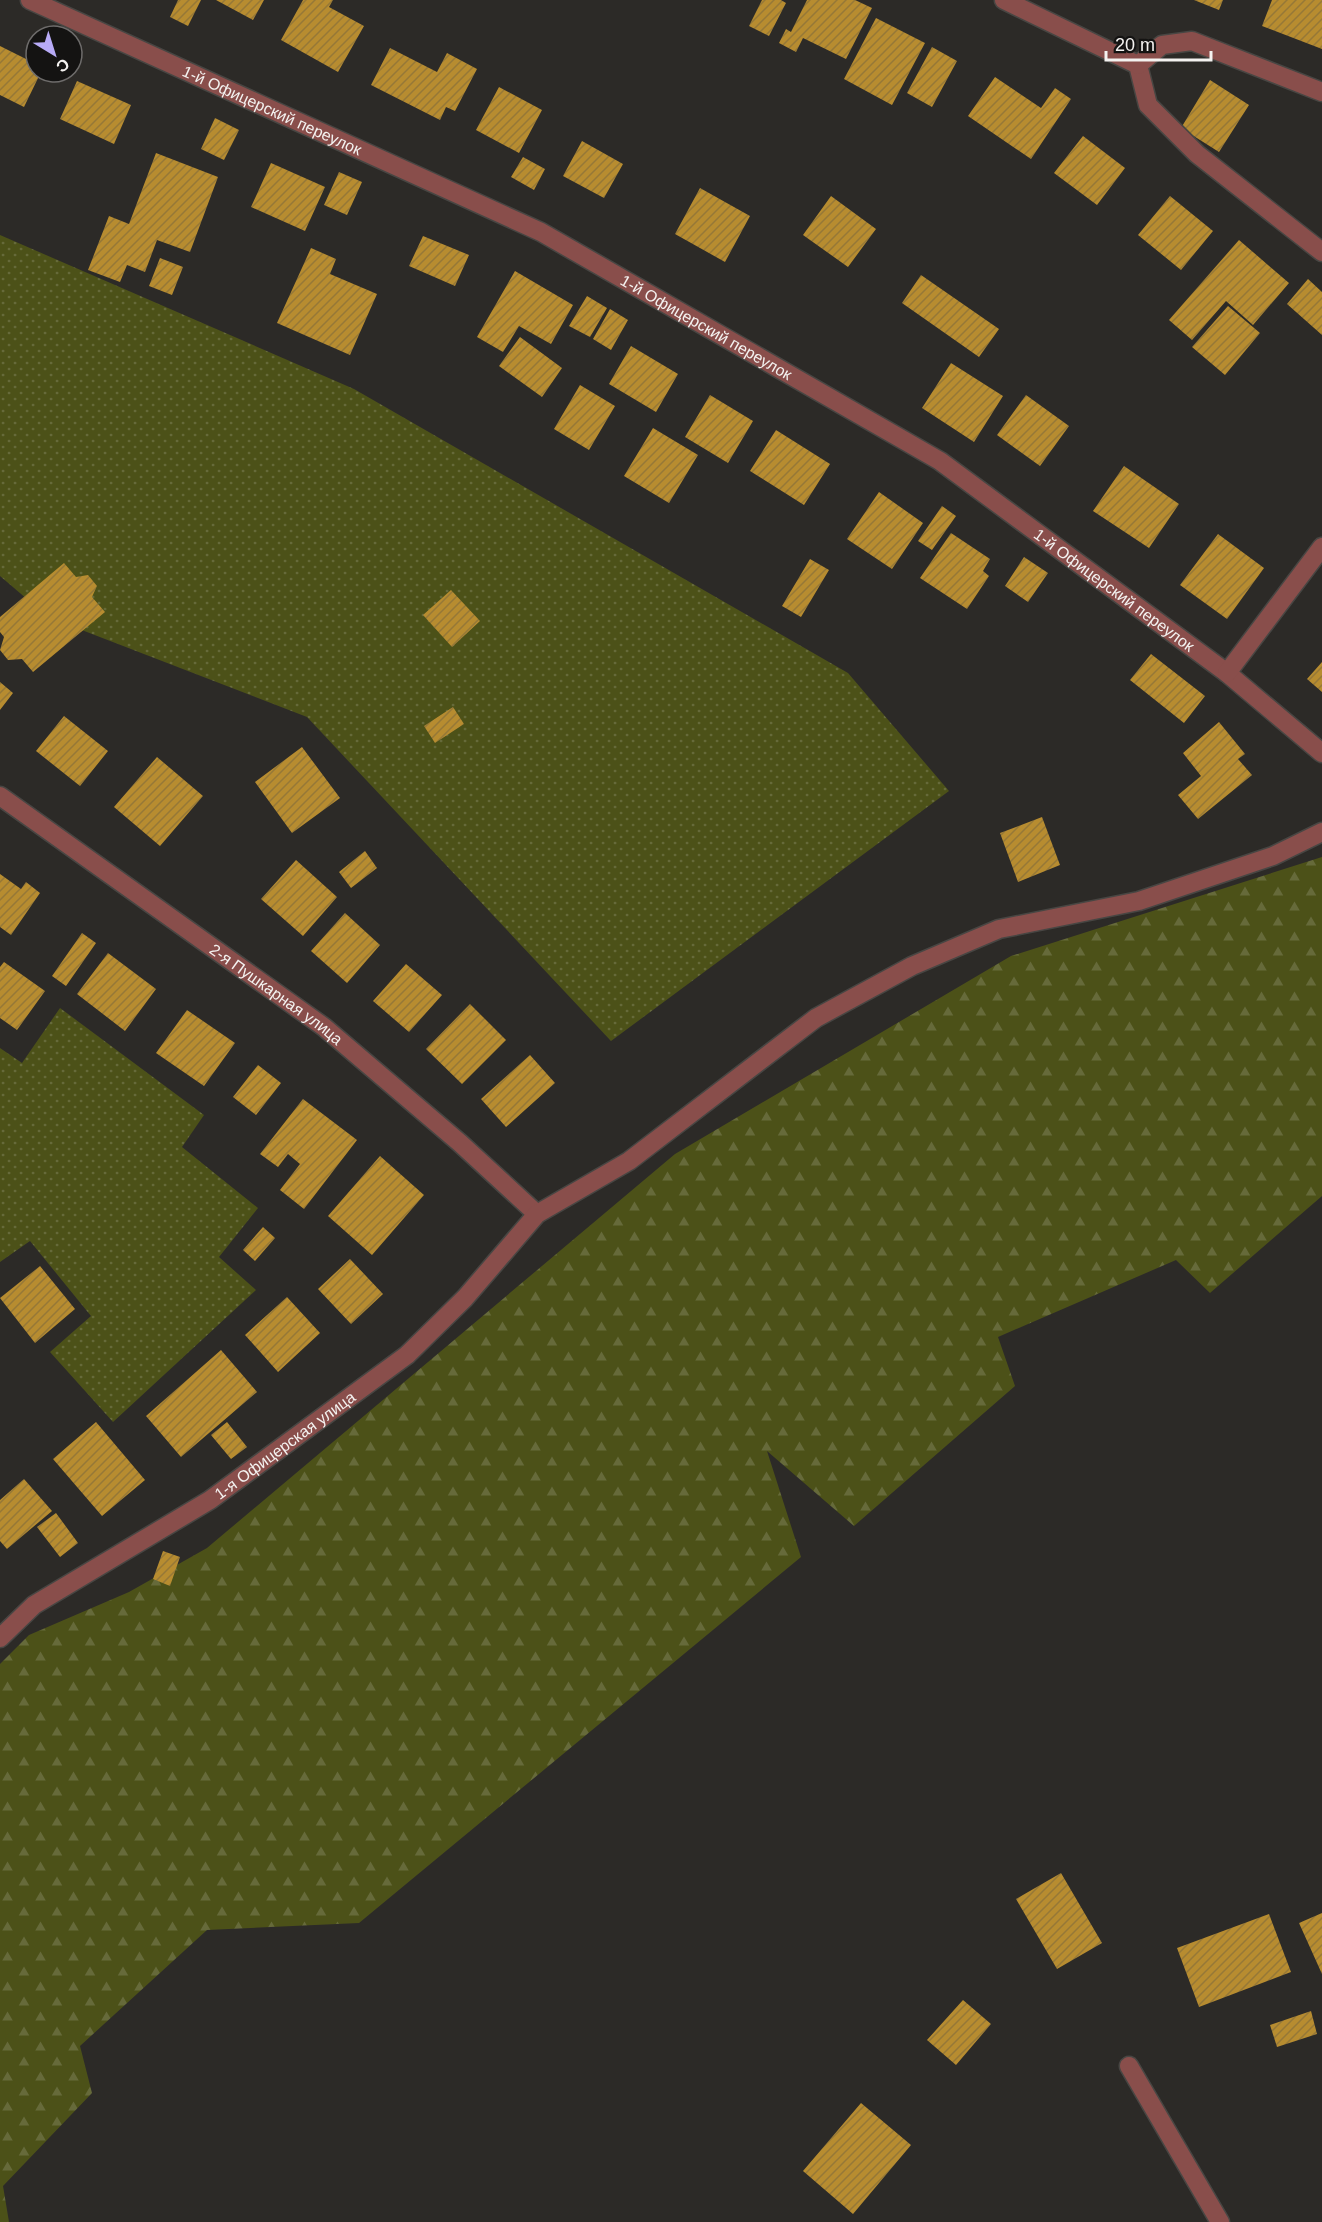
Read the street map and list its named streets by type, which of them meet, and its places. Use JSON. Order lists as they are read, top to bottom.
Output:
{
  "streets": {
    "street": ["1-й Офицерский переулок", "2-я Пушкарная улица", "1-я Офицерская улица"]
  },
  "crossings": [
    ["2-я Пушкарная улица", "1-я Офицерская улица"]
  ],
  "scale_bar": "20 m",
  "north": "bottom right"
}
